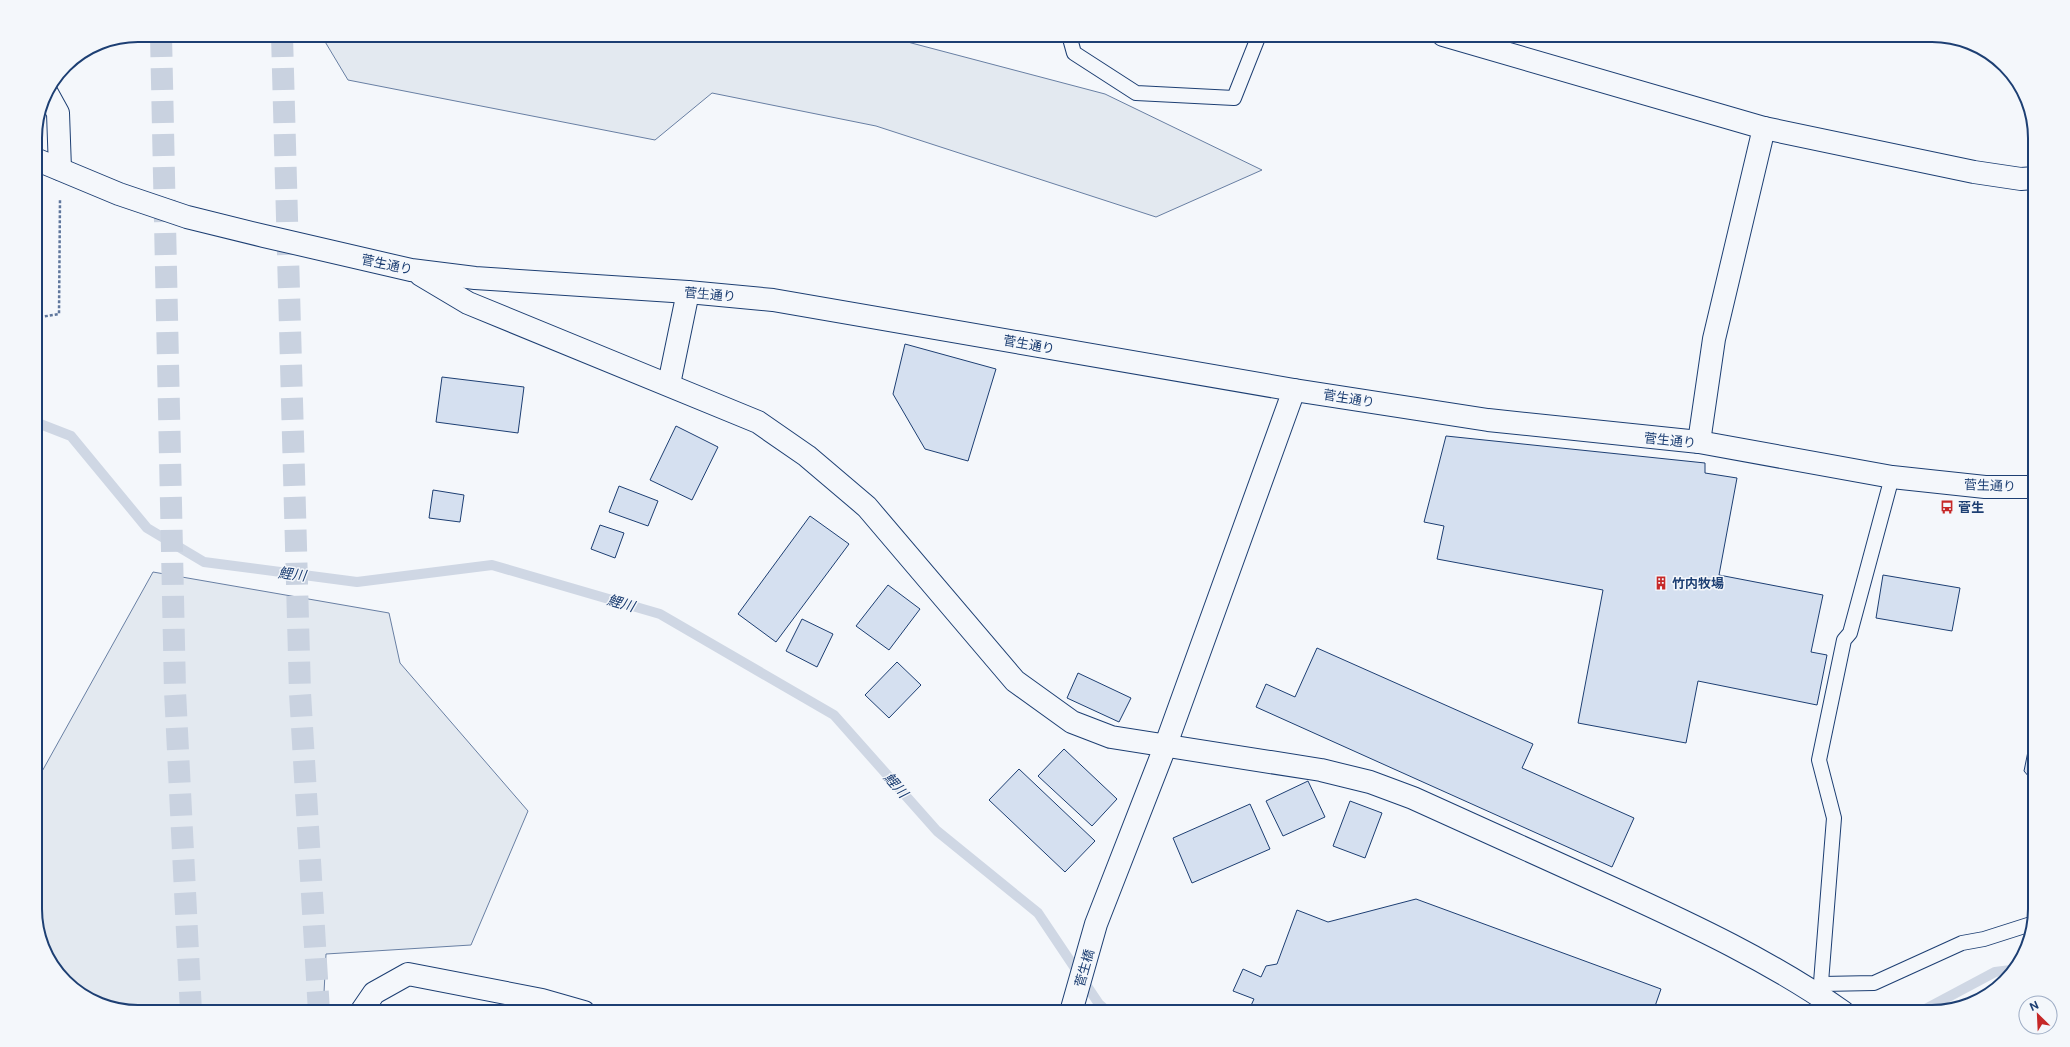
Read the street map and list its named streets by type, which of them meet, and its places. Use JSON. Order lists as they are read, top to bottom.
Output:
{
  "streets": {
    "street": ["菅生通り", "菅生橋"]
  },
  "crossings": [
    ["菅生通り", "菅生橋"]
  ],
  "water": ["鯉川"],
  "places": {
    "bus stop": ["菅生"],
    "building": ["竹内牧場"]
  },
  "north": "top left"
}
